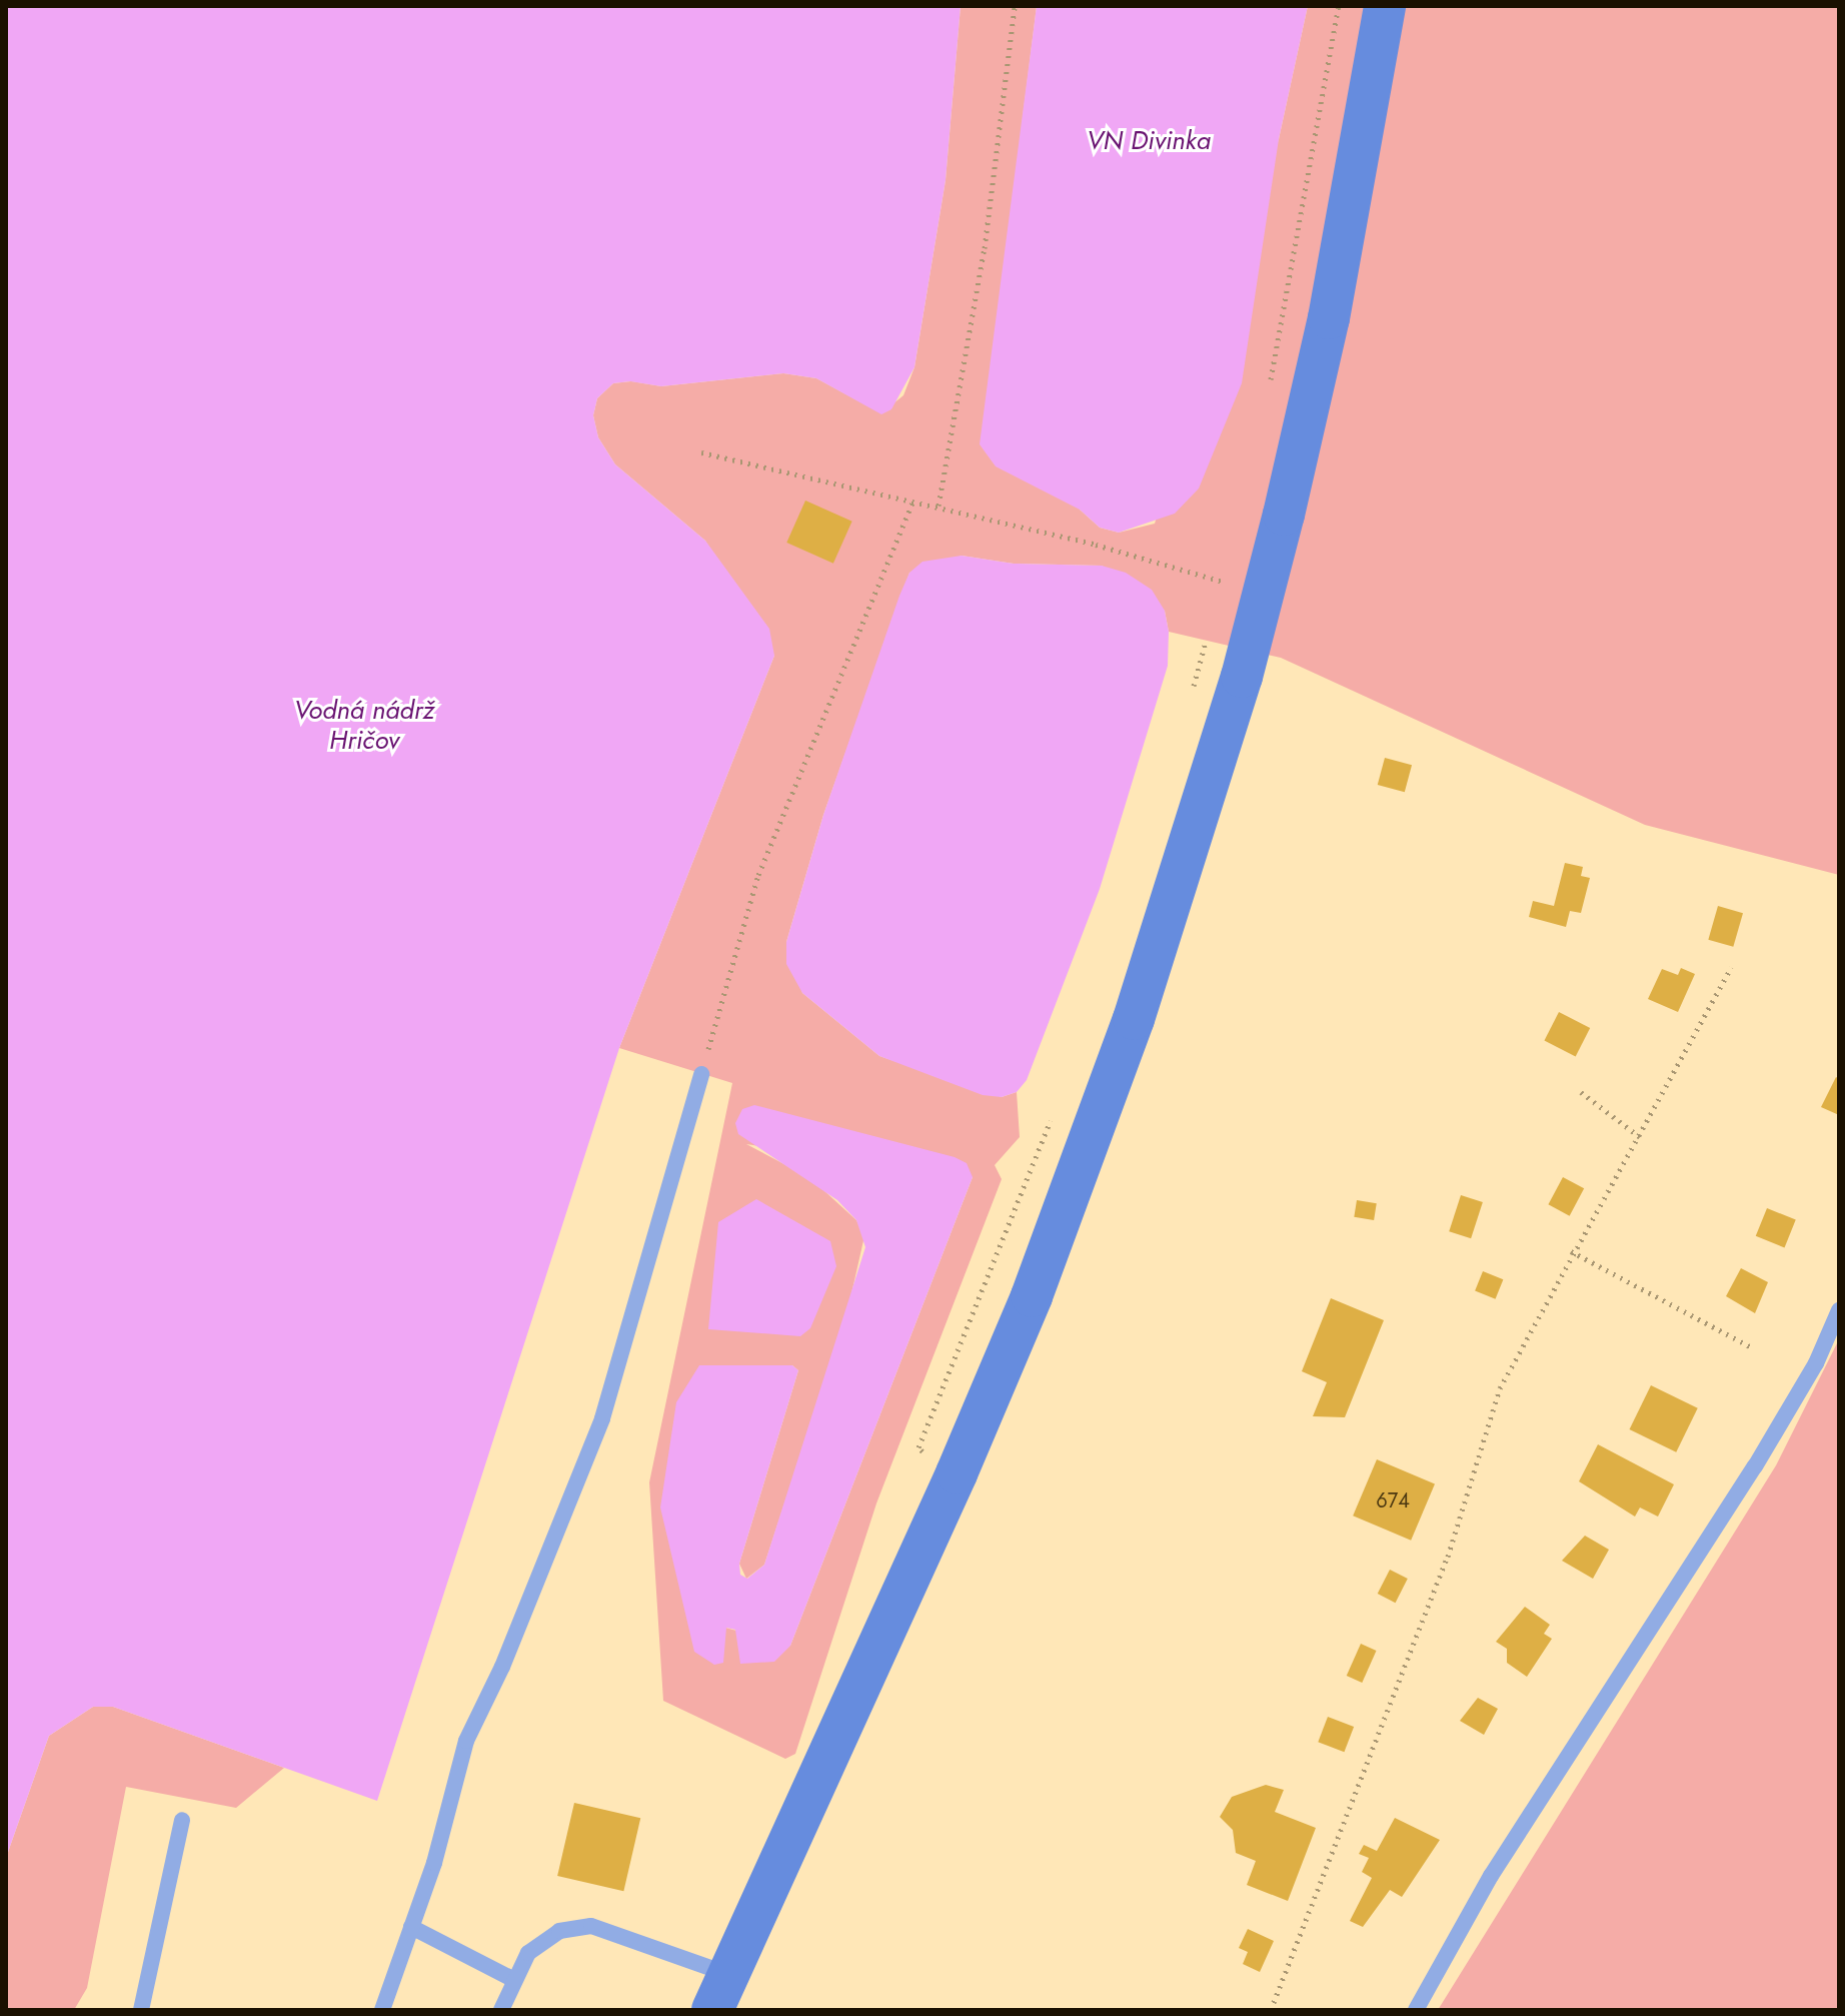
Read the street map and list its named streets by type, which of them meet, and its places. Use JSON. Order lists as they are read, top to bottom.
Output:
{
  "water": ["VN Divinka", "Vodná nádrž Hričov"],
  "house_numbers": ["674"]
}
